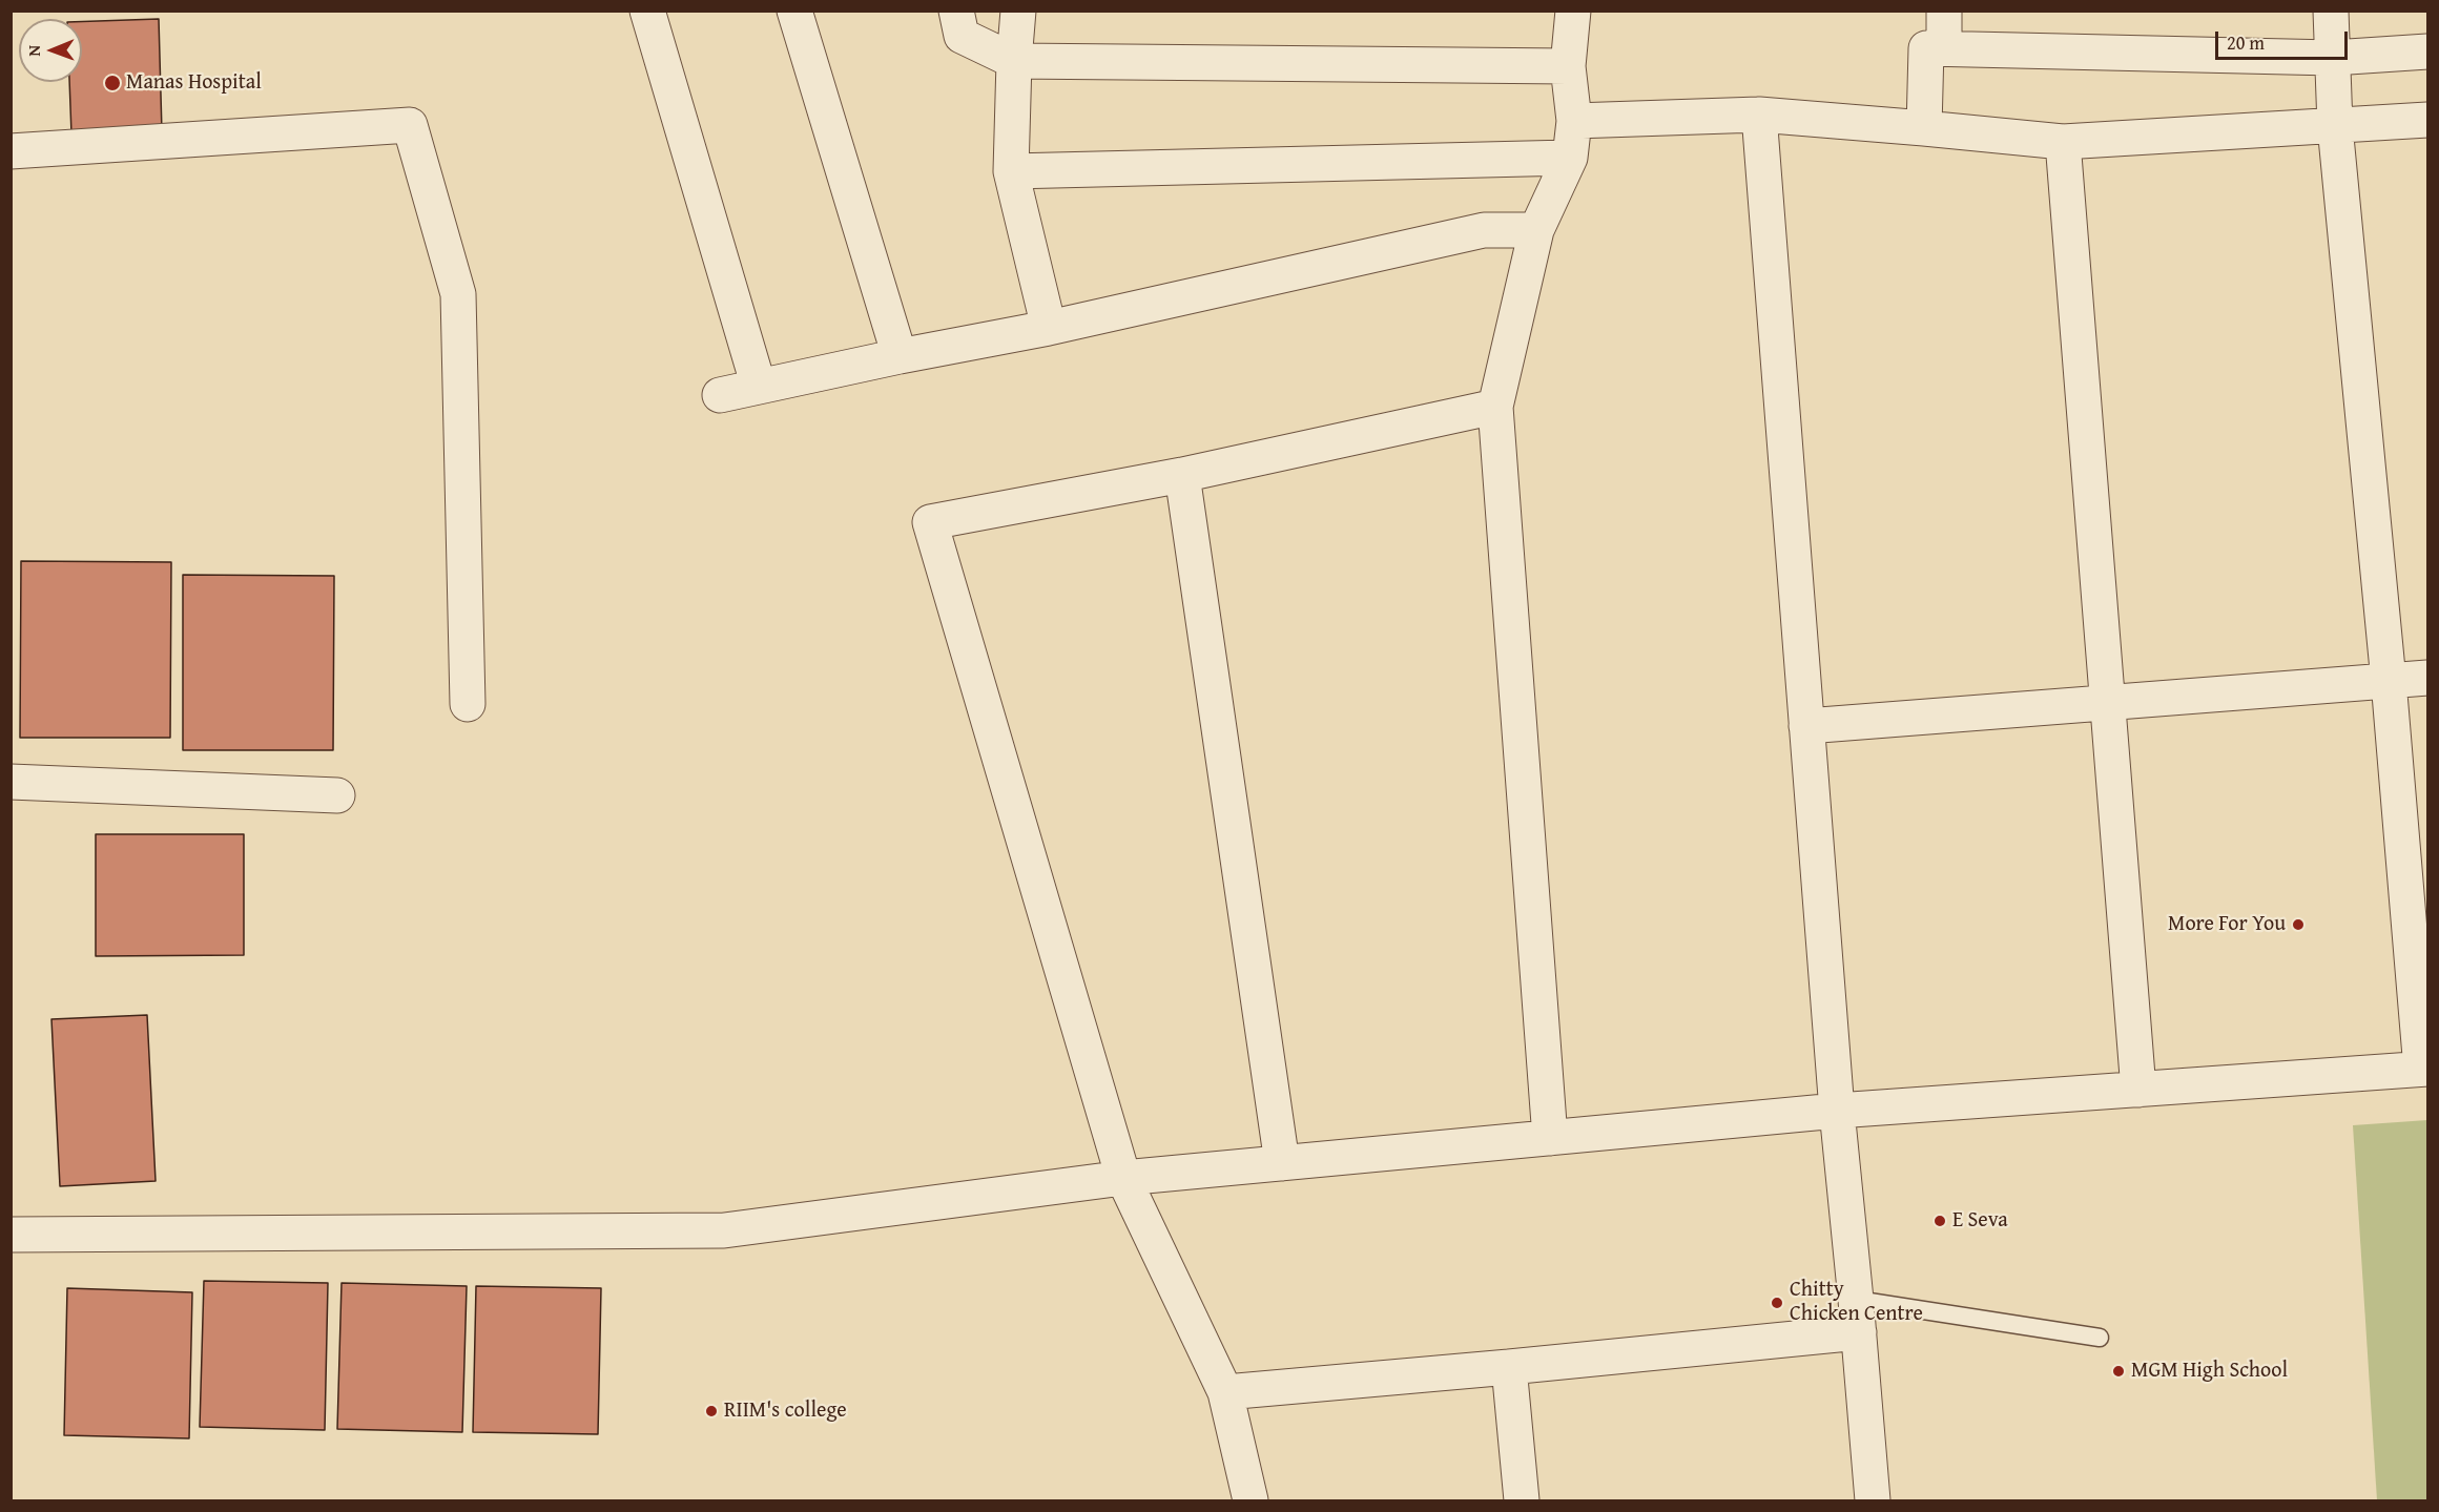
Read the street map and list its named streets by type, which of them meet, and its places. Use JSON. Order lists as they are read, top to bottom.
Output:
{
  "places": [
    "Manas Hospital",
    "More For You",
    "E Seva",
    "Chitty Chicken Centre",
    "MGM High School",
    "RIIM's college"
  ],
  "scale_bar": "20 m",
  "north": "left"
}
